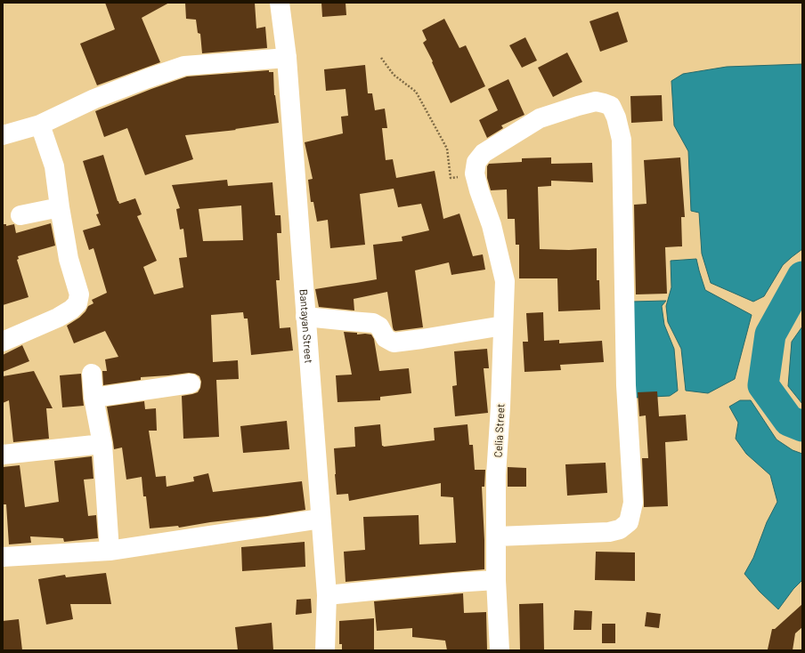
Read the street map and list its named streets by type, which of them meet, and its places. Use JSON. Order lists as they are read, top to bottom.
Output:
{
  "streets": {
    "street": ["Bantayan Street", "Celia Street"]
  }
}
